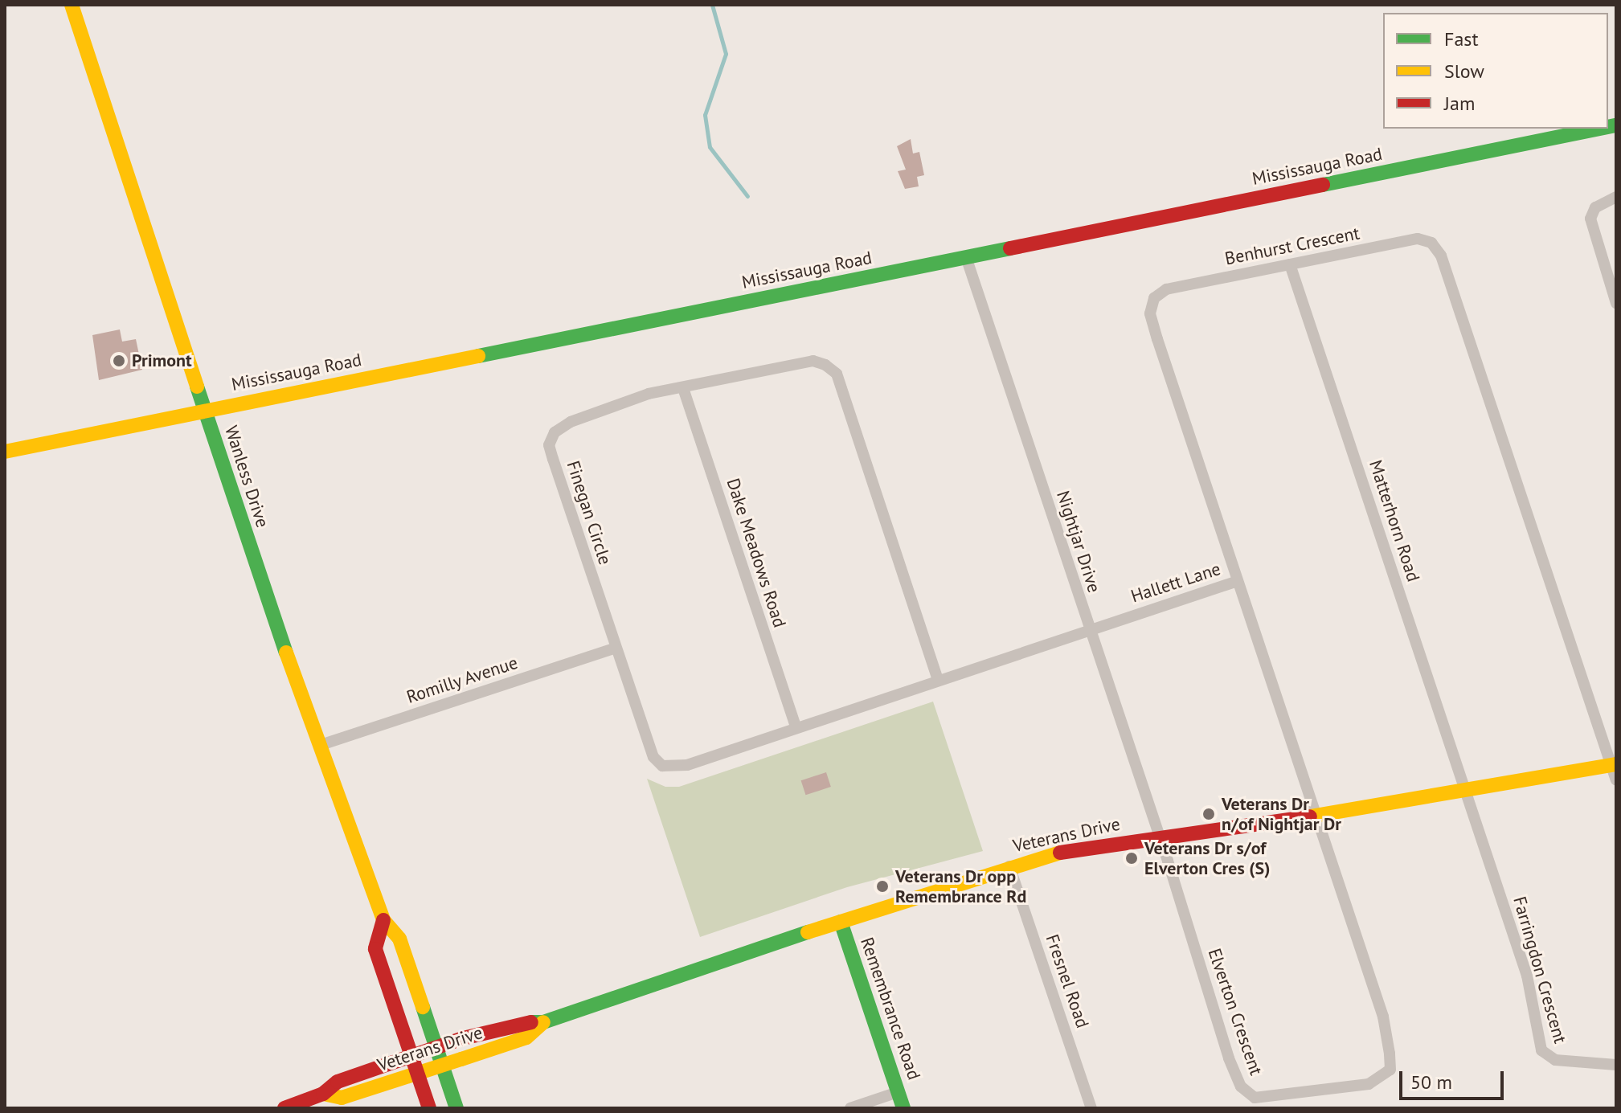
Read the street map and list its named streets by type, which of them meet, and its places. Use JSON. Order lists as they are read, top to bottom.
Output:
{
  "streets": {
    "main road": [
      "Mississauga Road",
      "Wanless Drive",
      "Veterans Drive",
      "Remembrance Road"
    ],
    "street": [
      "Benhurst Crescent",
      "Finegan Circle",
      "Matterhorn Road",
      "Nightjar Drive",
      "Dake Meadows Road",
      "Hallett Lane",
      "Romilly Avenue",
      "Farringdon Crescent",
      "Fresnel Road",
      "Elverton Crescent"
    ]
  },
  "crossings": [
    ["Mississauga Road", "Wanless Drive"],
    ["Mississauga Road", "Nightjar Drive"],
    ["Benhurst Crescent", "Matterhorn Road"],
    ["Benhurst Crescent", "Hallett Lane"],
    ["Benhurst Crescent", "Veterans Drive"],
    ["Benhurst Crescent", "Elverton Crescent"],
    ["Wanless Drive", "Romilly Avenue"],
    ["Wanless Drive", "Veterans Drive"],
    ["Finegan Circle", "Nightjar Drive"],
    ["Finegan Circle", "Dake Meadows Road"],
    ["Finegan Circle", "Hallett Lane"],
    ["Finegan Circle", "Romilly Avenue"],
    ["Matterhorn Road", "Veterans Drive"],
    ["Matterhorn Road", "Farringdon Crescent"],
    ["Nightjar Drive", "Hallett Lane"],
    ["Nightjar Drive", "Veterans Drive"],
    ["Nightjar Drive", "Elverton Crescent"],
    ["Veterans Drive", "Farringdon Crescent"],
    ["Veterans Drive", "Fresnel Road"],
    ["Veterans Drive", "Remembrance Road"],
    ["Veterans Drive", "Elverton Crescent"]
  ],
  "places": [
    "Primont",
    "Veterans Dr n/of Nightjar Dr",
    "Veterans Dr s/of Elverton Cres (S)",
    "Veterans Dr opp Remembrance Rd"
  ],
  "legend": ["Fast", "Slow", "Jam"],
  "scale_bar": "50 m"
}
